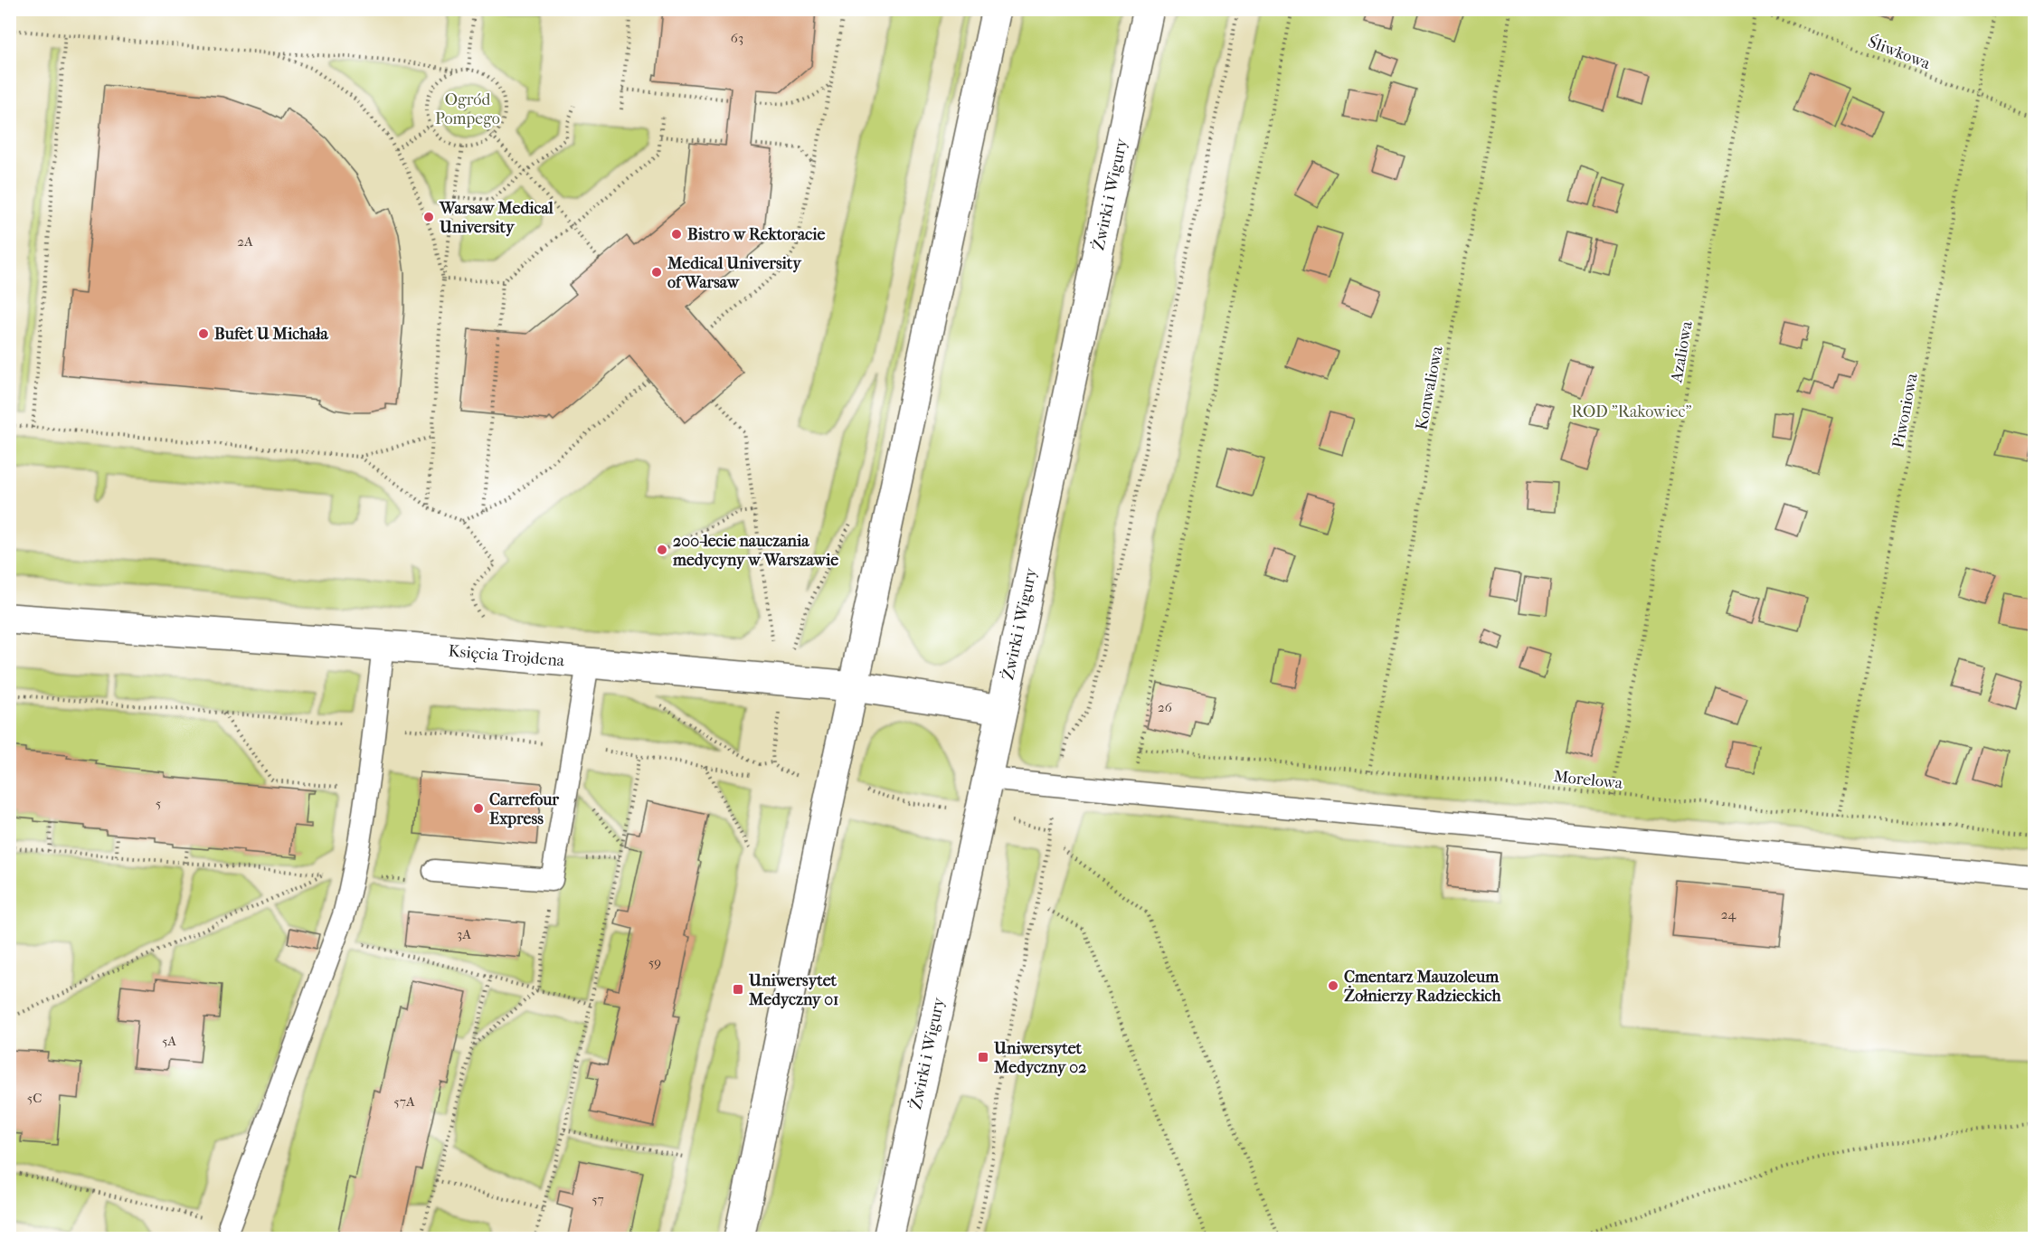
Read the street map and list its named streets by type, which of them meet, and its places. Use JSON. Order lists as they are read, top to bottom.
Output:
{
  "streets": {
    "main road": ["Żwirki i Wigury", "Księcia Trojdena"],
    "path": [
      "Śliwkowa",
      "Azaliowa",
      "Konwaliowa",
      "Piwoniowa",
      "Morelowa"
    ]
  },
  "crossings": [
    ["Śliwkowa", "Azaliowa"],
    ["Śliwkowa", "Piwoniowa"],
    ["Żwirki i Wigury", "Księcia Trojdena"],
    ["Azaliowa", "Morelowa"],
    ["Konwaliowa", "Morelowa"],
    ["Piwoniowa", "Morelowa"]
  ],
  "parks": ["Ogród Pompego", "ROD \"Rakowiec\""],
  "places": {
    "other": [
      "Warsaw Medical University",
      "Bistro w Rektoracie",
      "Medical University of Warsaw",
      "Bufet U Michała",
      "200-lecie nauczania medycyny w Warszawie",
      "Carrefour Express",
      "Cmentarz Mauzoleum Żołnierzy Radzieckich"
    ],
    "transit": ["Uniwersytet Medyczny 01", "Uniwersytet Medyczny 02"]
  },
  "house_numbers": [
    "63",
    "2A",
    "26",
    "5",
    "24",
    "3A",
    "59",
    "5A",
    "5C",
    "57A",
    "57"
  ]
}
